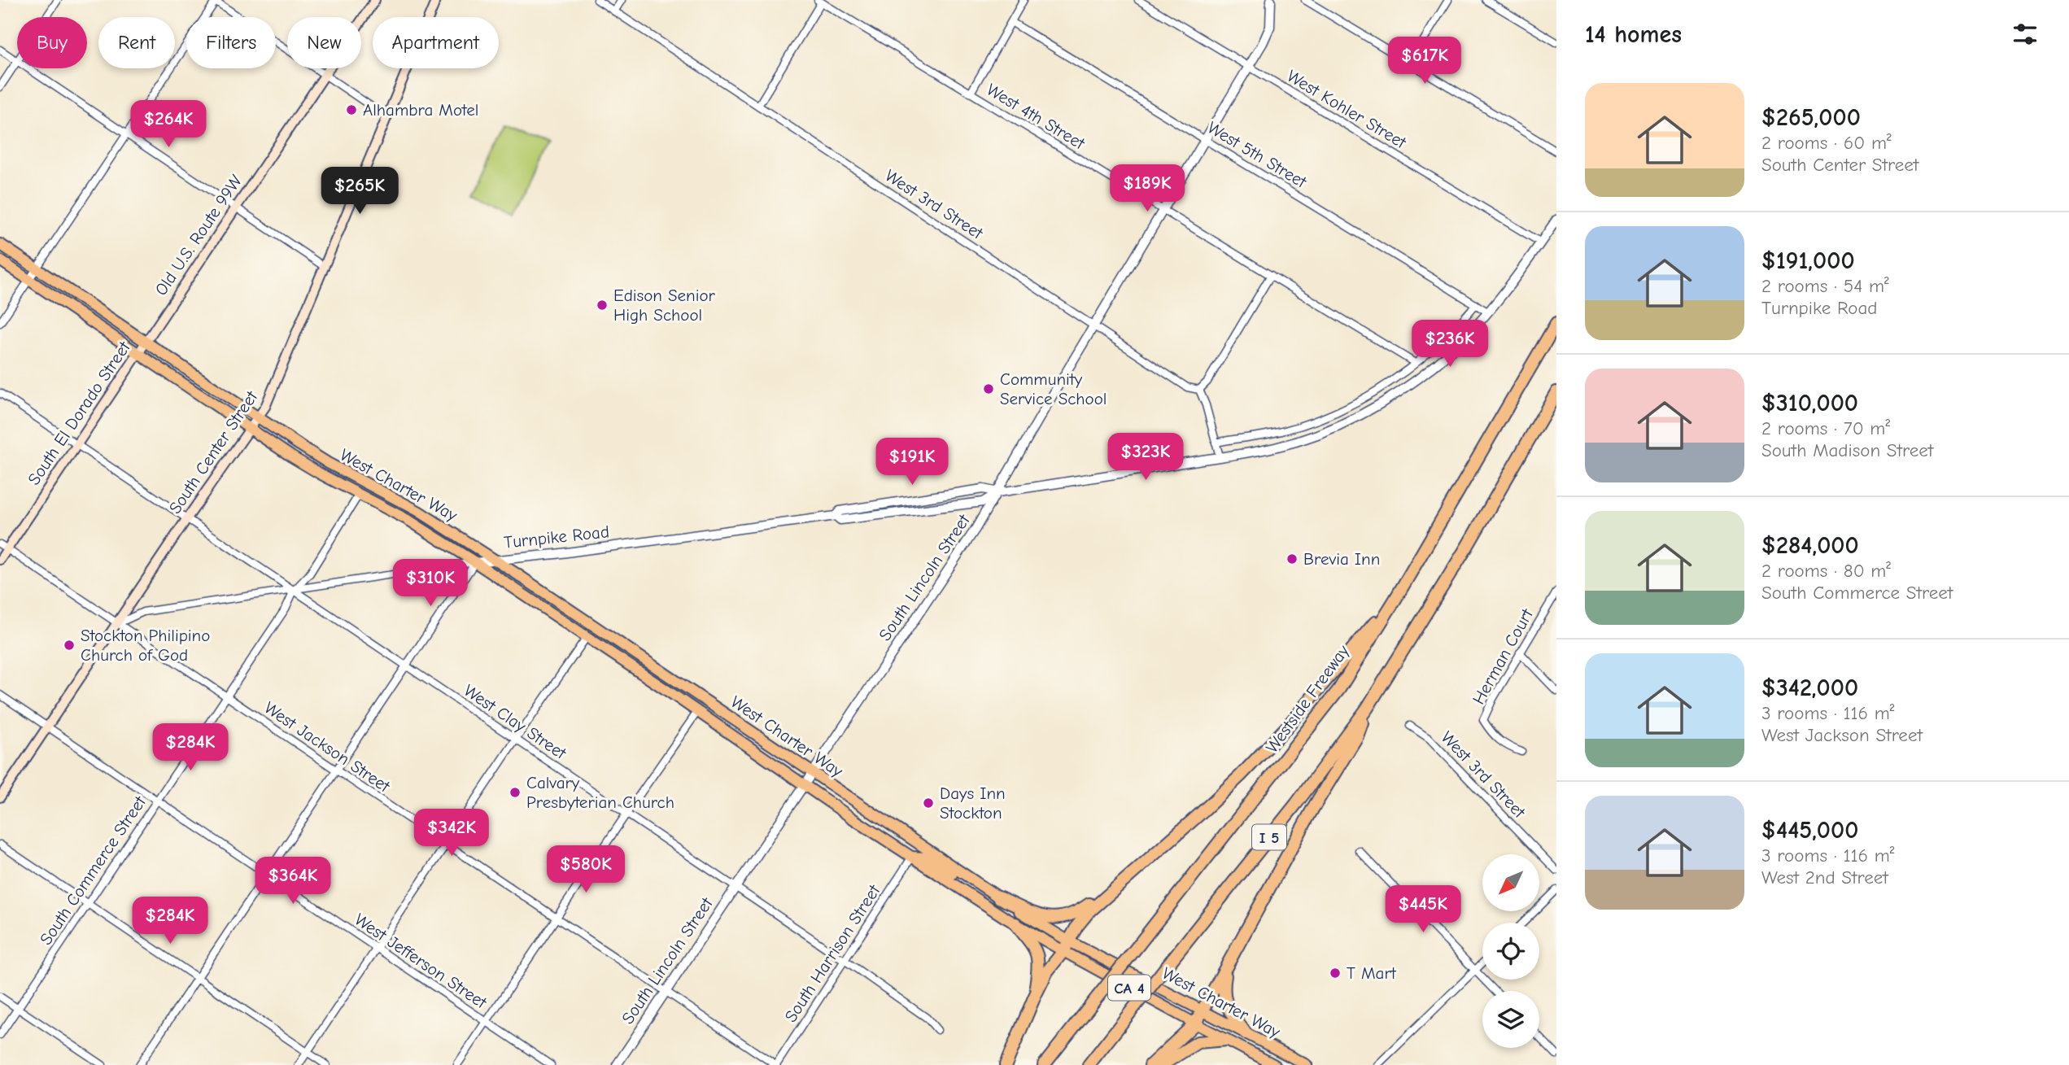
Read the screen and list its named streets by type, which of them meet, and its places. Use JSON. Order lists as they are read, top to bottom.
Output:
{
  "streets": {
    "highway": ["Westside Freeway", "I 5"],
    "main road": [
      "Old U.S. Route 99W",
      "South El Dorado Street",
      "South Center Street",
      "West Charter Way",
      "CA 4"
    ],
    "street": [
      "West Kohler Street",
      "West 4th Street",
      "West 5th Street",
      "West 3rd Street",
      "Turnpike Road",
      "South Lincoln Street",
      "Herman Court",
      "West Clay Street",
      "West Jackson Street",
      "South Commerce Street",
      "South Harrison Street",
      "West Jefferson Street"
    ]
  },
  "crossings": [
    ["West Kohler Street", "Turnpike Road"],
    ["West Kohler Street", "South Lincoln Street"],
    ["West 4th Street", "South Lincoln Street"],
    ["West 5th Street", "Turnpike Road"],
    ["West 5th Street", "South Lincoln Street"],
    ["West 3rd Street", "South Lincoln Street"],
    ["Old U.S. Route 99W", "South El Dorado Street"],
    ["Old U.S. Route 99W", "West Charter Way"],
    ["South El Dorado Street", "West Charter Way"],
    ["South El Dorado Street", "West Clay Street"],
    ["South El Dorado Street", "West Jackson Street"],
    ["South Center Street", "West Charter Way"],
    ["South Center Street", "Turnpike Road"],
    ["South Center Street", "West Clay Street"],
    ["South Center Street", "West Jackson Street"],
    ["South Center Street", "West Jefferson Street"],
    ["West Charter Way", "Turnpike Road"],
    ["West Charter Way", "South Lincoln Street"],
    ["West Charter Way", "South Commerce Street"],
    ["West Charter Way", "South Harrison Street"],
    ["Turnpike Road", "South Lincoln Street"],
    ["Turnpike Road", "West Clay Street"],
    ["Turnpike Road", "West Jackson Street"],
    ["Turnpike Road", "South Commerce Street"],
    ["South Lincoln Street", "West Clay Street"],
    ["South Lincoln Street", "West Jackson Street"],
    ["West Clay Street", "South Commerce Street"],
    ["West Clay Street", "South Harrison Street"],
    ["West Jackson Street", "South Commerce Street"],
    ["West Jackson Street", "South Harrison Street"],
    ["South Commerce Street", "West Jefferson Street"]
  ],
  "places": [
    "Alhambra Motel",
    "Edison Senior High School",
    "Community Service School",
    "Brevia Inn",
    "Stockton Philipino Church of God",
    "Calvary Presbyterian Church",
    "Days Inn Stockton",
    "T Mart"
  ],
  "north": "bottom left",
  "page": {
    "heading": "14 homes",
    "chip": [
      "Buy",
      "Rent",
      "Filters",
      "New",
      "Apartment"
    ],
    "price": [
      "$617K",
      "$264K",
      "$189K",
      "$265K",
      "$236K",
      "$323K",
      "$191K",
      "$310K",
      "$284K",
      "$342K",
      "$580K",
      "$364K",
      "$445K",
      "$284K"
    ],
    "list": [
      {
        "name": "$265,000",
        "note": "2 rooms · 60 m² · South Center Street"
      },
      {
        "name": "$191,000",
        "note": "2 rooms · 54 m² · Turnpike Road"
      },
      {
        "name": "$310,000",
        "note": "2 rooms · 70 m² · South Madison Street"
      },
      {
        "name": "$284,000",
        "note": "2 rooms · 80 m² · South Commerce Street"
      },
      {
        "name": "$342,000",
        "note": "3 rooms · 116 m² · West Jackson Street"
      },
      {
        "name": "$445,000",
        "note": "3 rooms · 116 m² · West 2nd Street"
      }
    ]
  }
}
